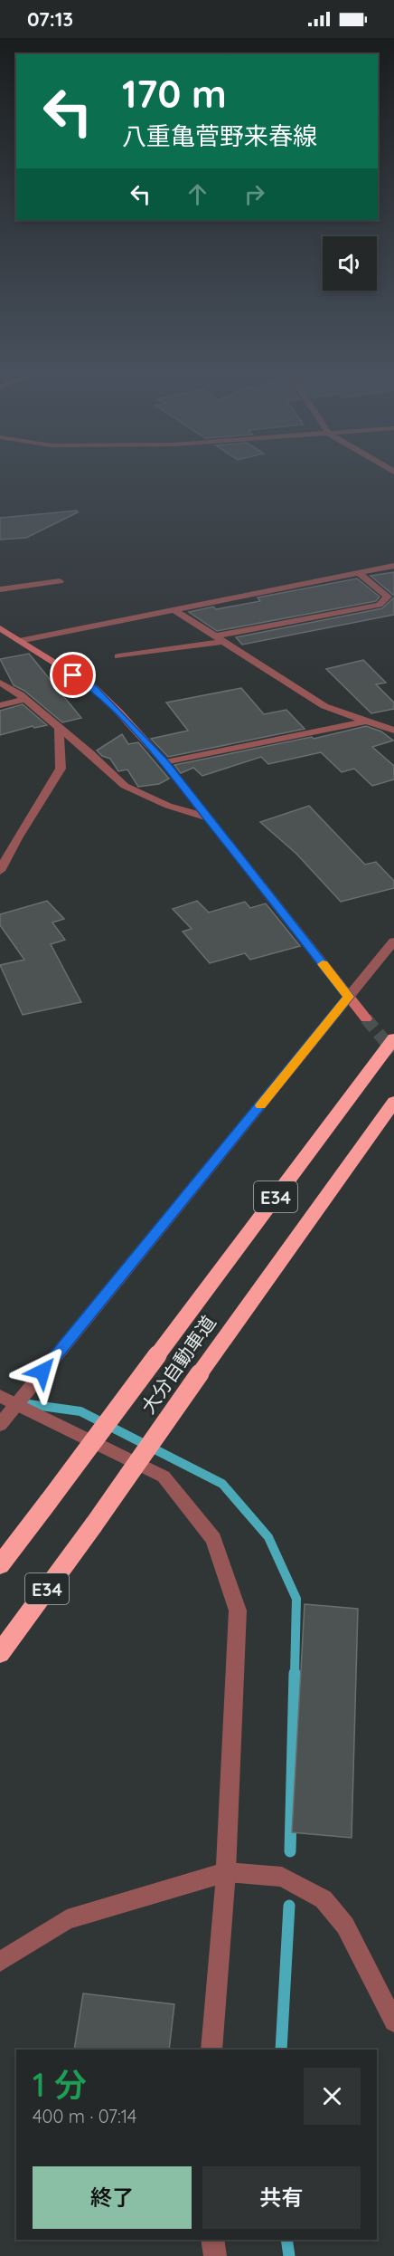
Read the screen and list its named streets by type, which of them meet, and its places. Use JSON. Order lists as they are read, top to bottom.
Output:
{
  "streets": {
    "highway": ["E34", "大分自動車道"]
  },
  "page": {
    "status": "07:13",
    "turn": ["170 m", "八重亀菅野来春線"],
    "heading": ["1 分", "400 m · 07:14"],
    "buttons": ["終了", "共有"]
  }
}
